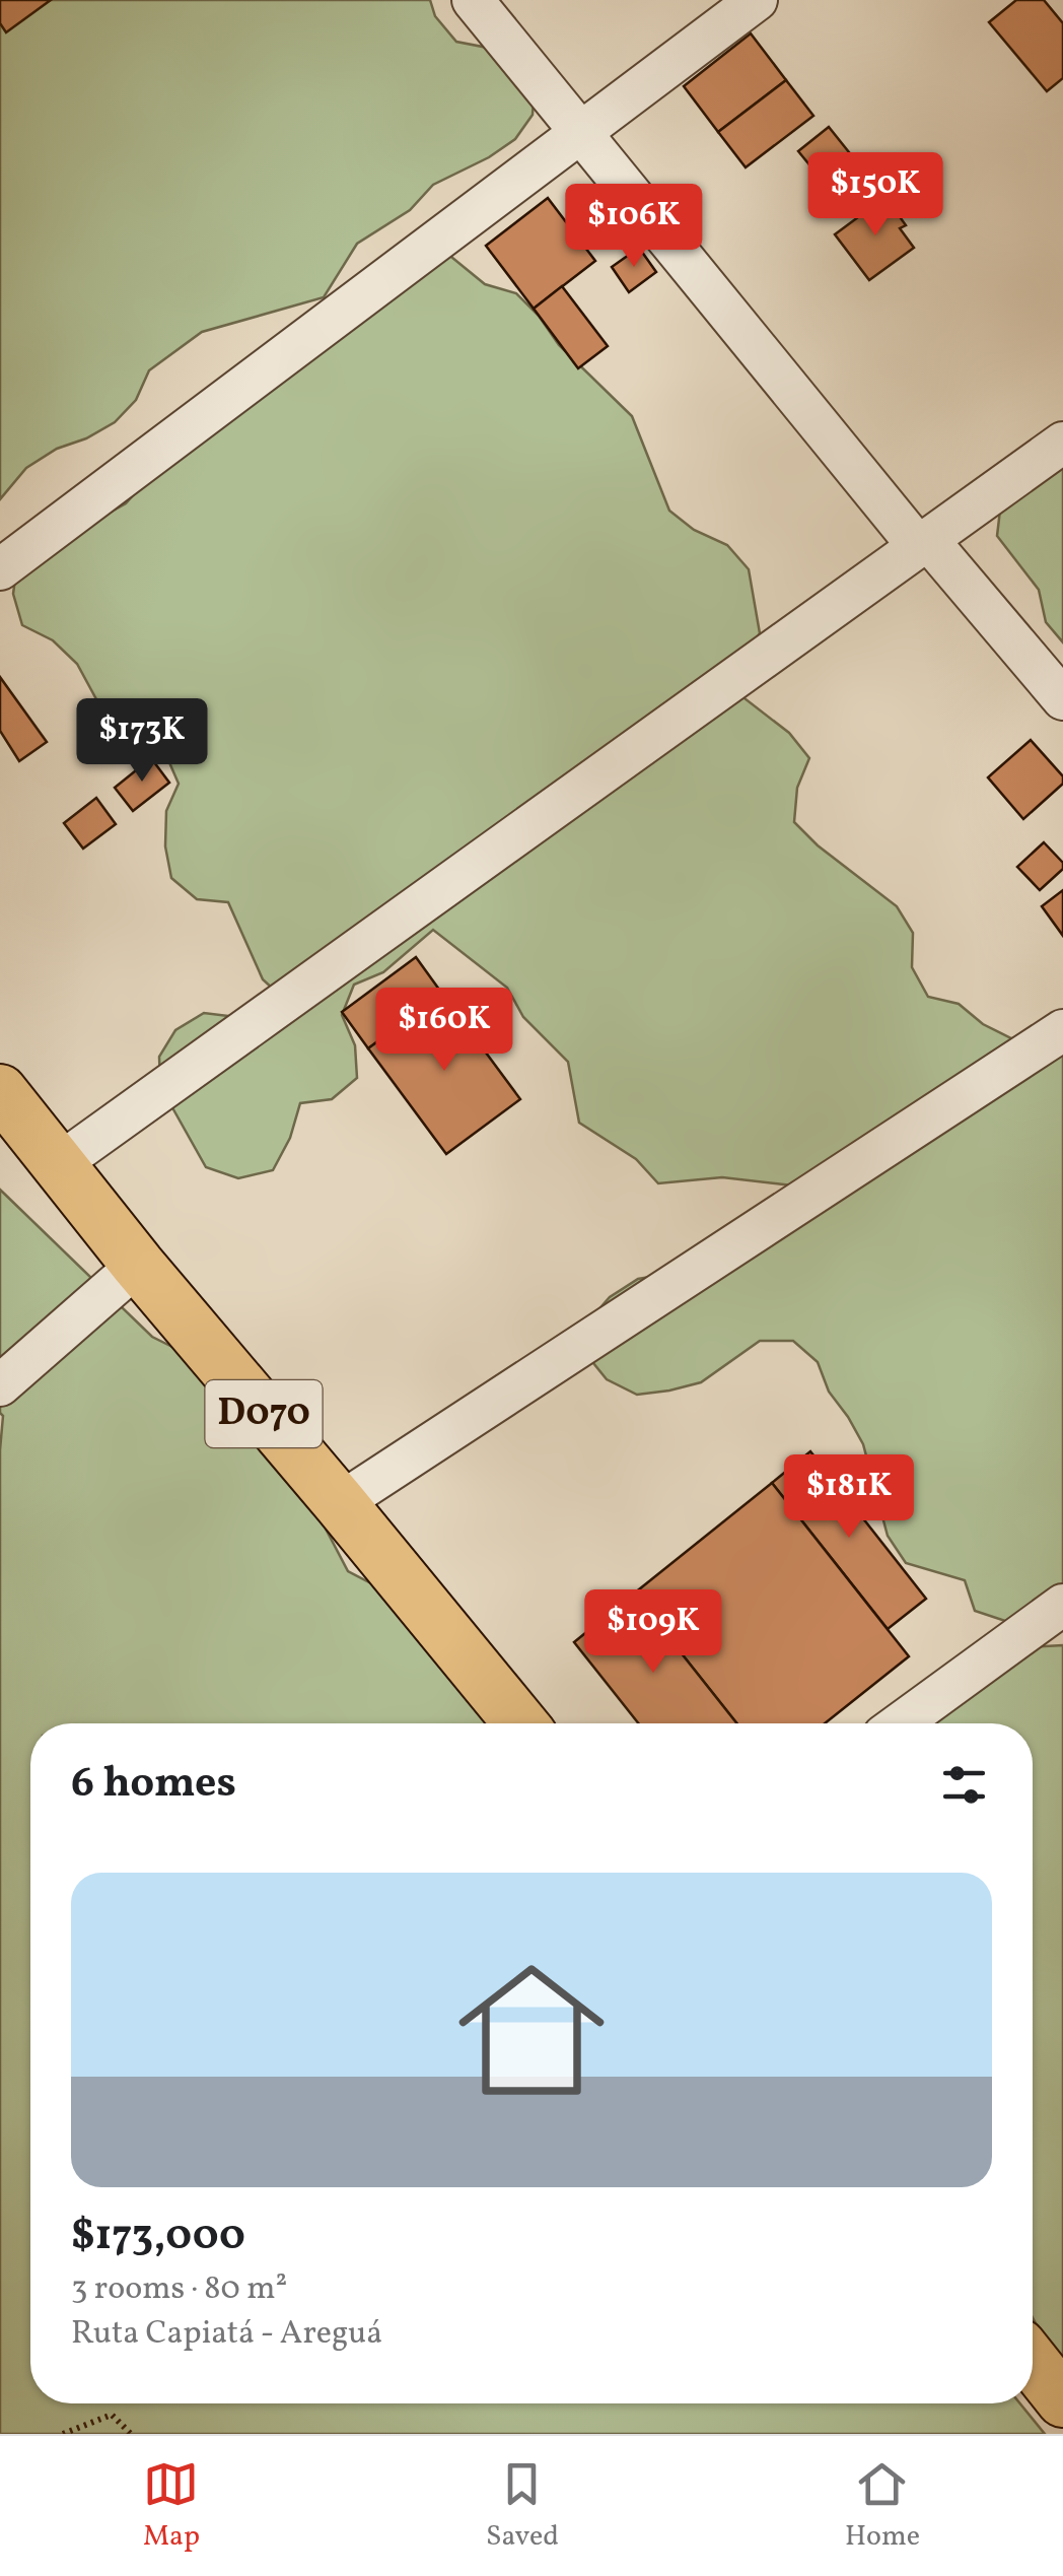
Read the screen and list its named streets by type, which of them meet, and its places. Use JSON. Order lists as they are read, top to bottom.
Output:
{
  "streets": {
    "main road": ["D070"]
  },
  "page": {
    "price": [
      "$150K",
      "$106K",
      "$173K",
      "$160K",
      "$181K",
      "$109K"
    ],
    "heading": "6 homes",
    "list": [
      {
        "name": "$173,000",
        "note": "3 rooms · 80 m² · Ruta Capiatá - Areguá"
      }
    ],
    "tabs": ["Map", "Saved", "Home"]
  }
}
